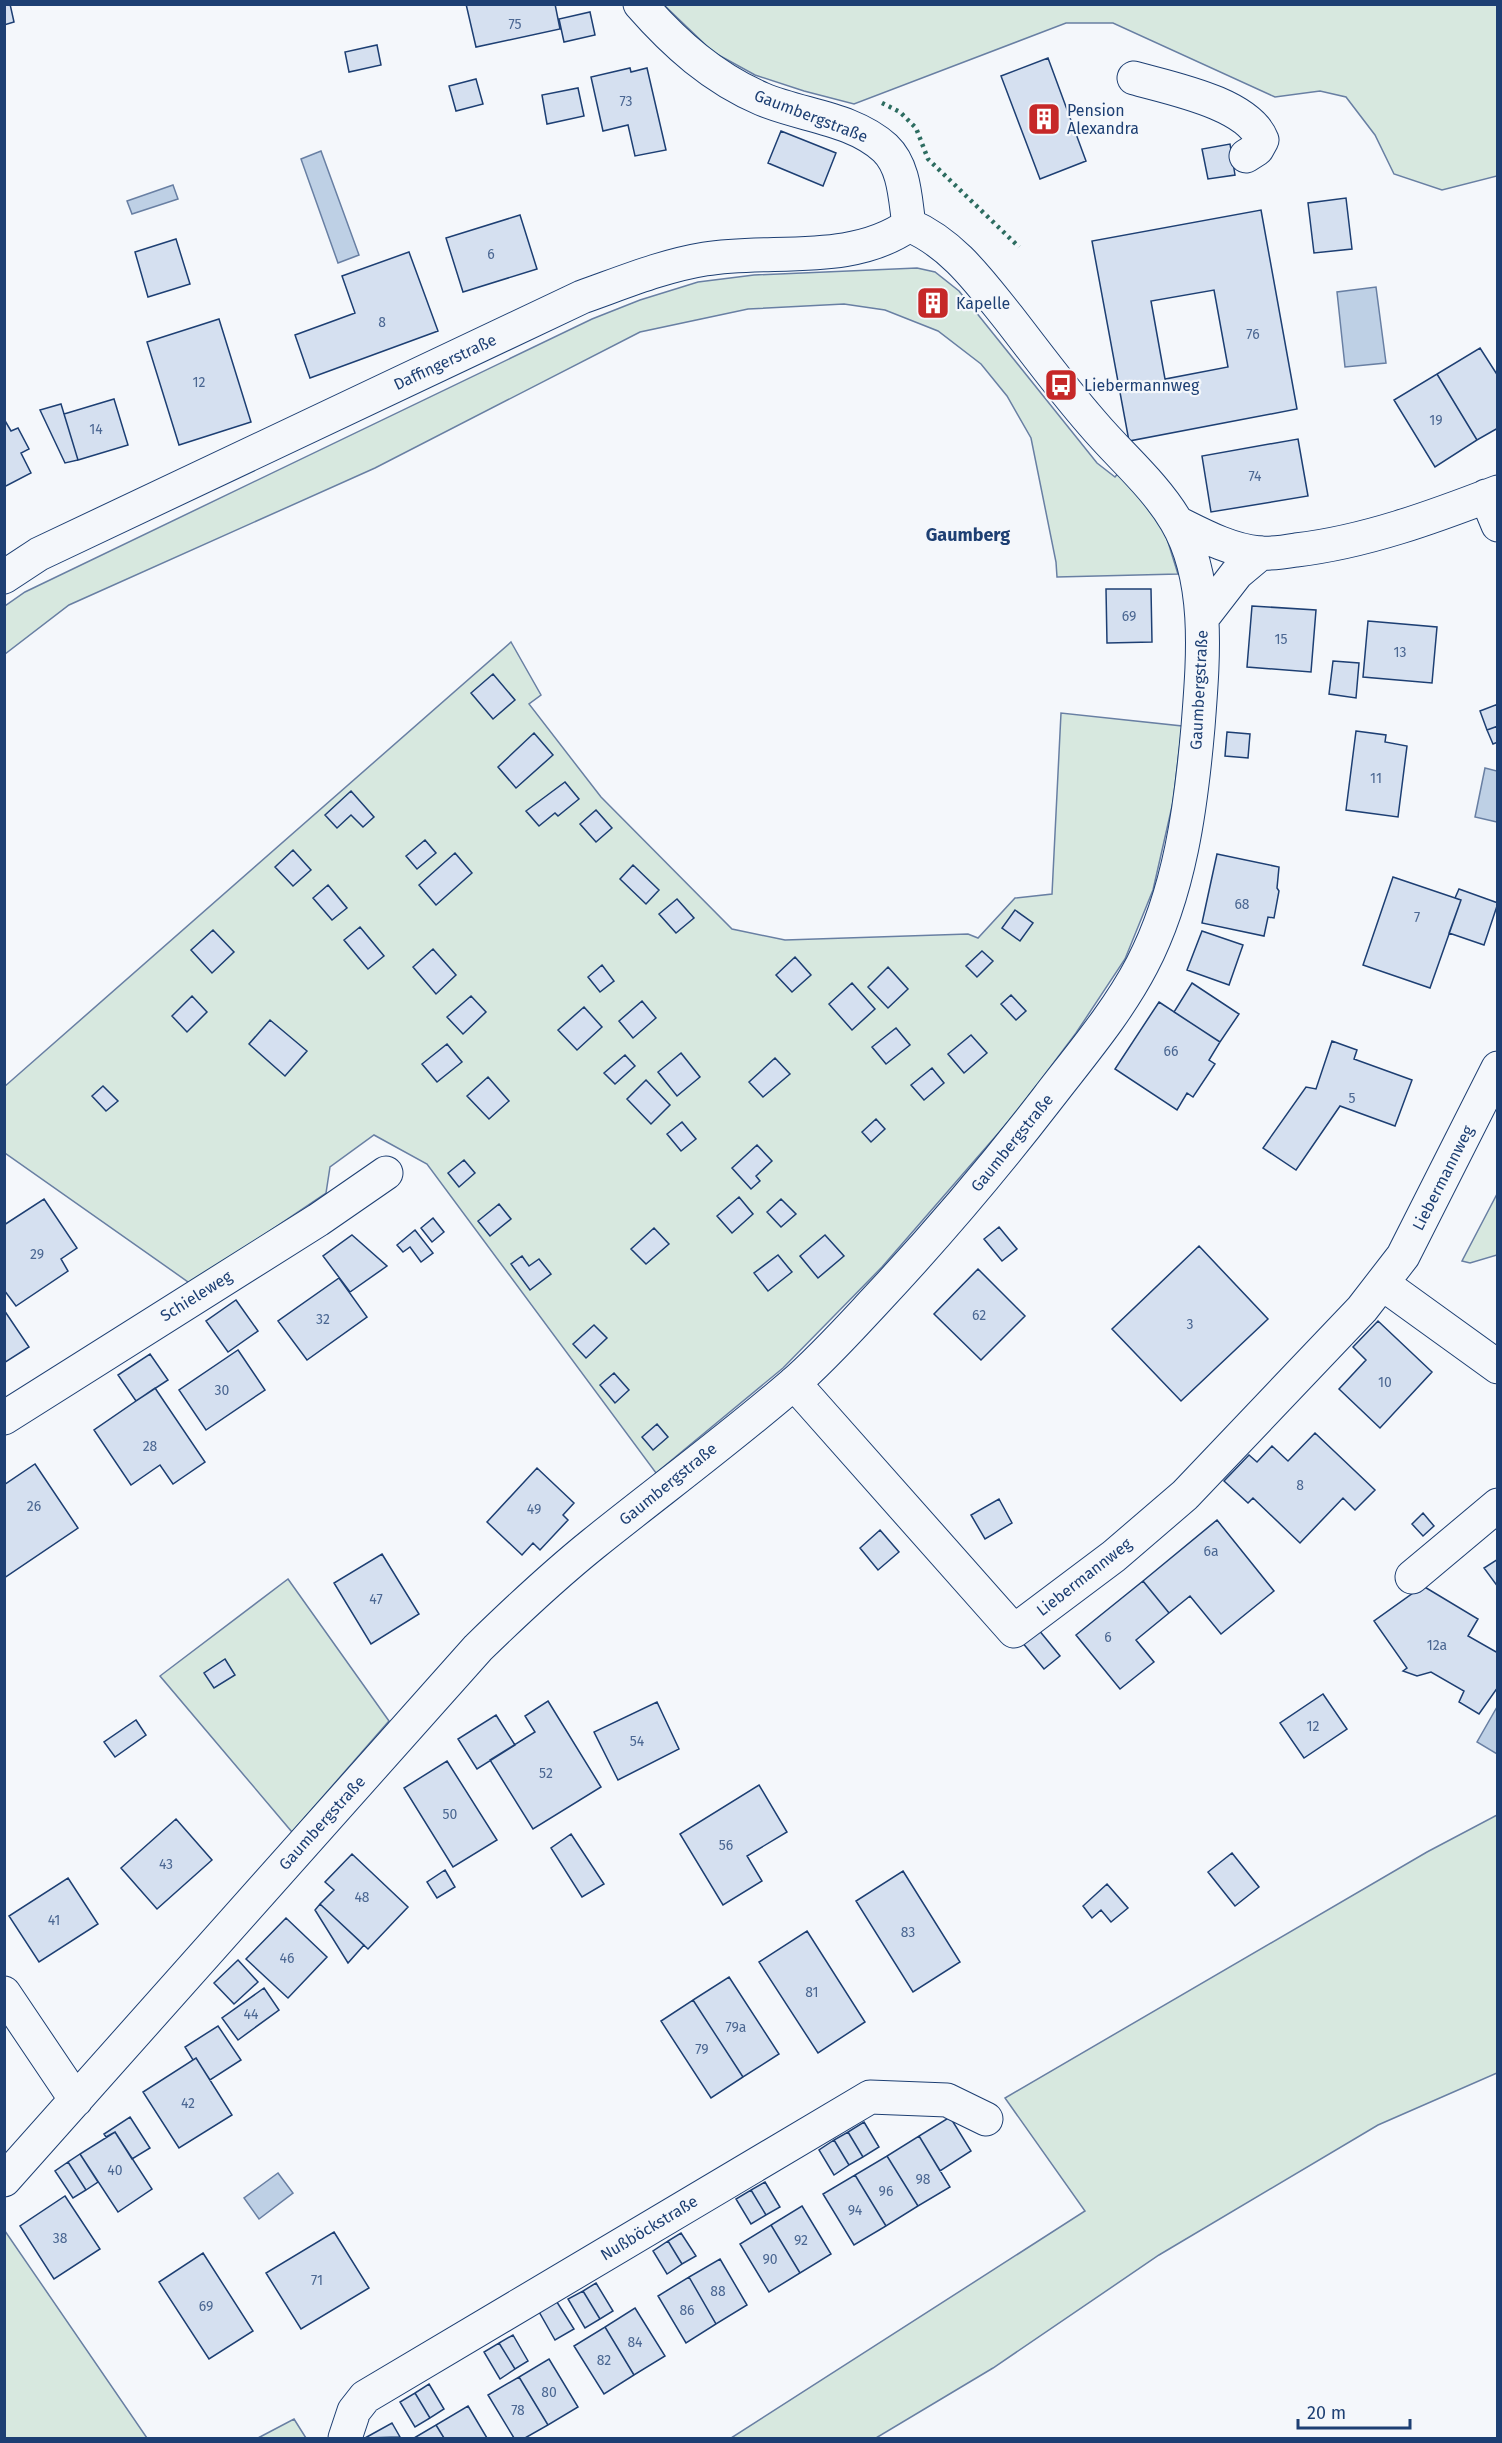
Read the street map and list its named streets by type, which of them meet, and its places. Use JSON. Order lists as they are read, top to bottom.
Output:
{
  "streets": {
    "street": [
      "Gaumbergstraße",
      "Daffingerstraße",
      "Liebermannweg",
      "Schieleweg",
      "Nußböckstraße"
    ]
  },
  "crossings": [
    ["Gaumbergstraße", "Daffingerstraße"],
    ["Gaumbergstraße", "Liebermannweg"]
  ],
  "districts": ["Gaumberg"],
  "places": {
    "building": ["Pension Alexandra", "Kapelle"],
    "bus stop": ["Liebermannweg"]
  },
  "house_numbers": [
    "75",
    "73",
    "6",
    "8",
    "76",
    "12",
    "19",
    "14",
    "74",
    "69",
    "15",
    "13",
    "11",
    "68",
    "7",
    "66",
    "5",
    "29",
    "62",
    "32",
    "3",
    "10",
    "30",
    "28",
    "8",
    "26",
    "49",
    "6a",
    "47",
    "6",
    "12a",
    "12",
    "54",
    "52",
    "50",
    "56",
    "43",
    "48",
    "41",
    "83",
    "46",
    "81",
    "44",
    "79a",
    "79",
    "42",
    "40",
    "98",
    "96",
    "94",
    "38",
    "92",
    "90",
    "71",
    "88",
    "69",
    "86",
    "84",
    "82",
    "80",
    "78"
  ],
  "scale_bar": "20 m"
}
